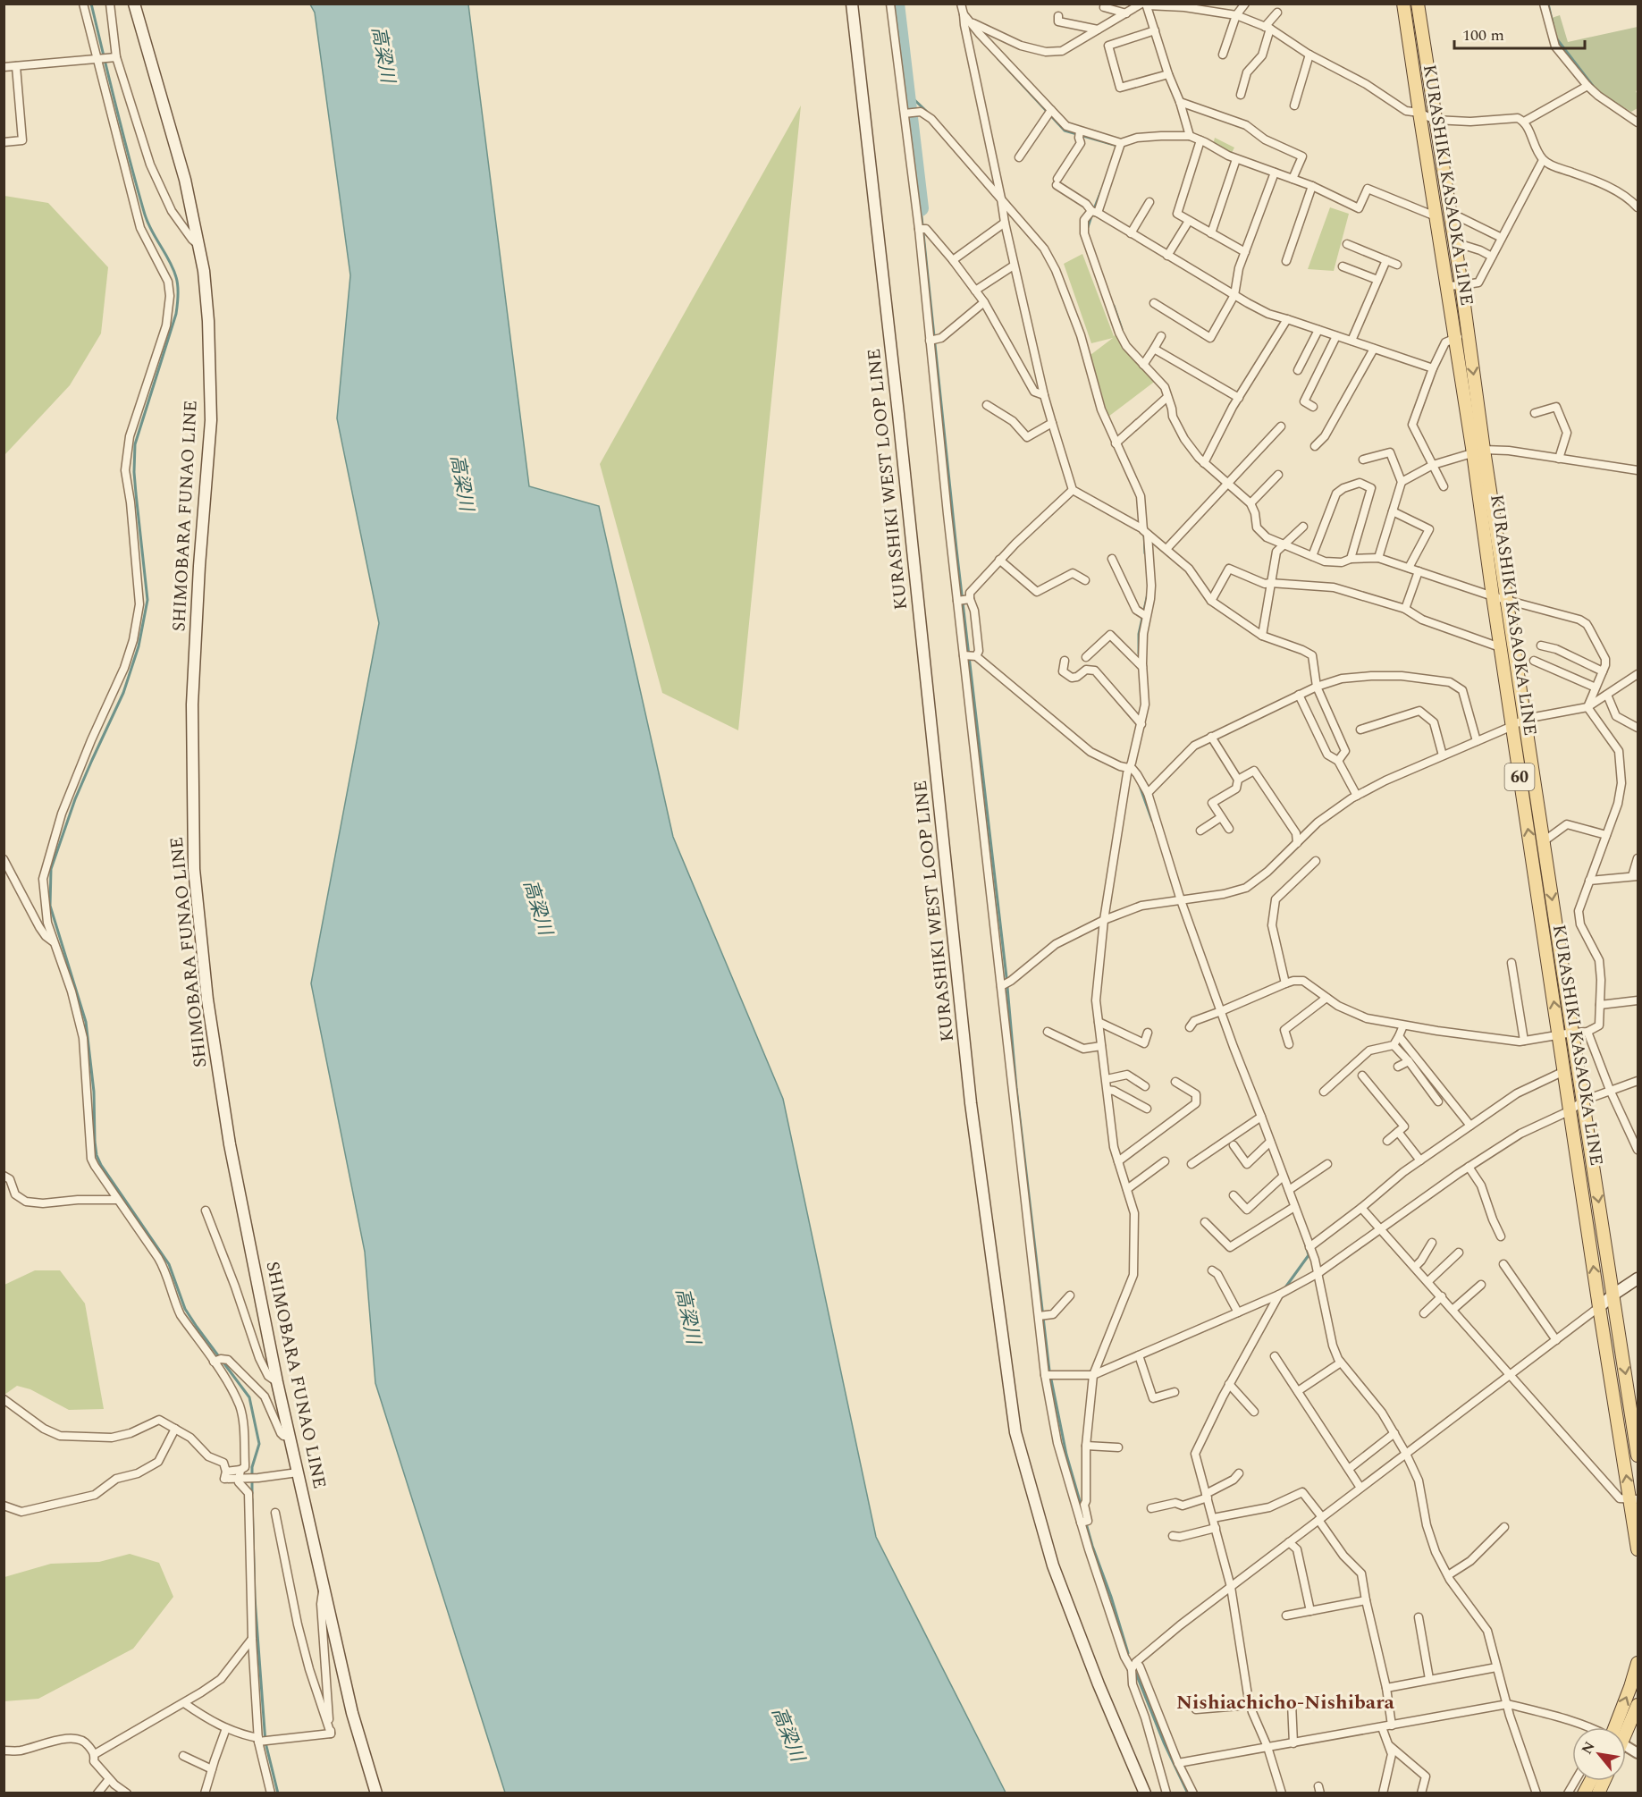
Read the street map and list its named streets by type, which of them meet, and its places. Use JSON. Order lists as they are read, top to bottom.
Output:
{
  "streets": {
    "main road": [
      "KURASHIKI KASAOKA LINE",
      "KURASHIKI WEST LOOP LINE",
      "SHIMOBARA FUNAO LINE",
      "60"
    ]
  },
  "districts": ["Nishiachicho-Nishibara"],
  "water": ["高梁川"],
  "scale_bar": "100 m",
  "north": "top left"
}
